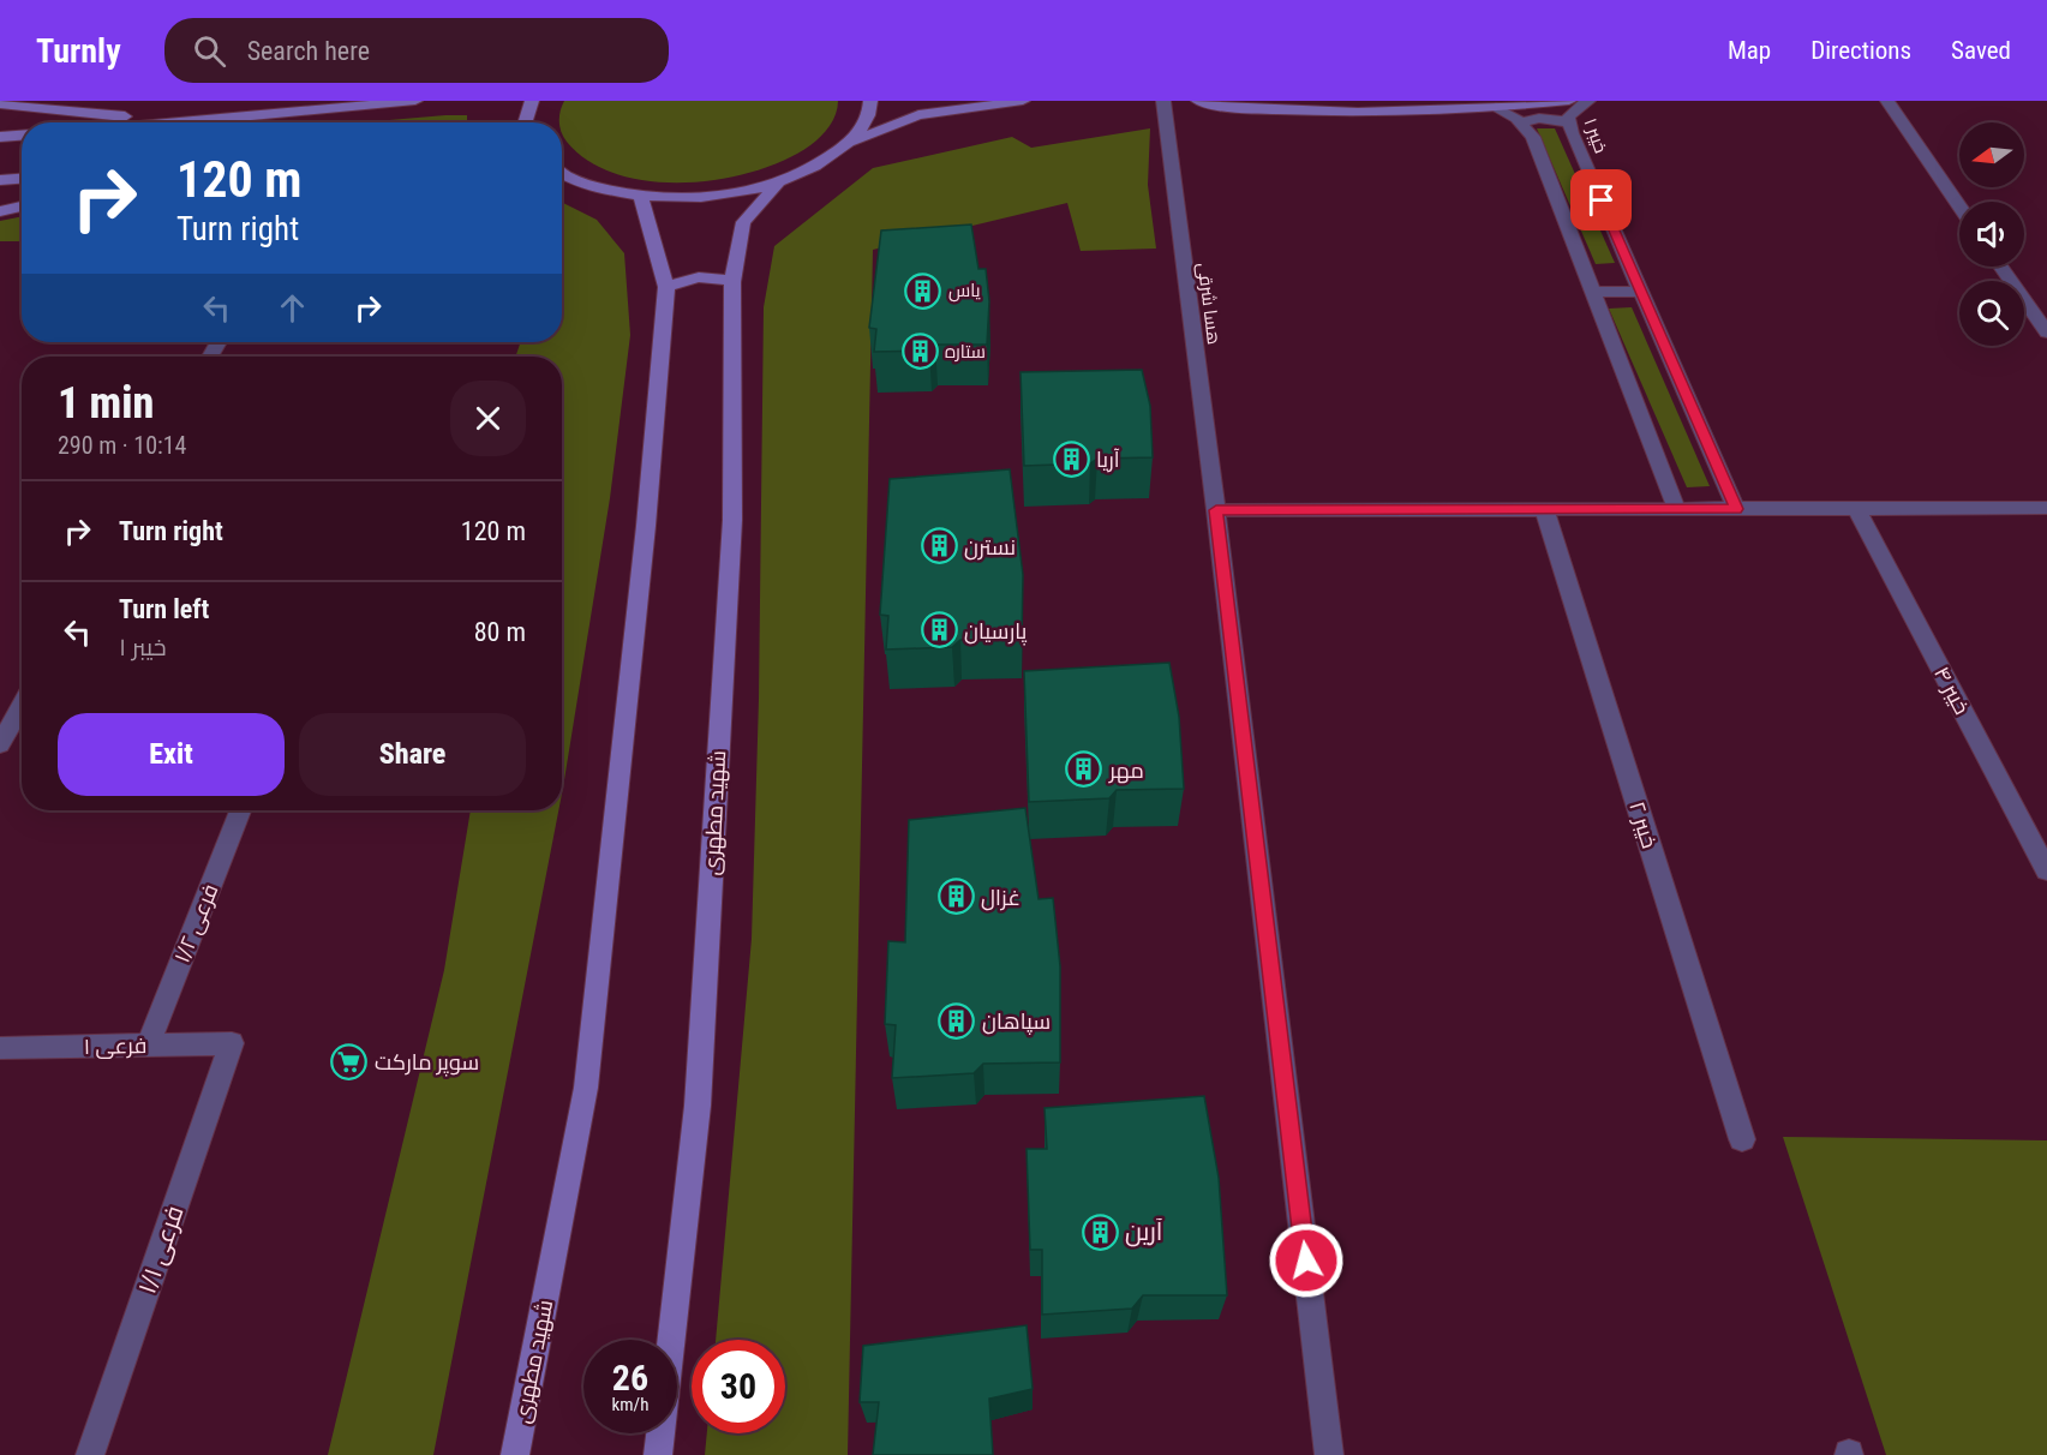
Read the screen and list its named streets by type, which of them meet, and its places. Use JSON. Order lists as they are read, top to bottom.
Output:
{
  "streets": {
    "main road": ["شهید مطهری"],
    "street": [
      "خیبر ۱",
      "هسا شرقی",
      "خیبر ۴",
      "خیبر ۲",
      "فرعی ۱/۲",
      "فرعی ۱",
      "فرعی ۱/۱"
    ]
  },
  "crossings": [
    ["فرعی ۱/۲", "فرعی ۱"],
    ["فرعی ۱", "فرعی ۱/۱"]
  ],
  "places": {
    "building": [
      "یاس",
      "ستاره",
      "آریا",
      "نسترن",
      "پارسیان",
      "مهر",
      "غزال",
      "سپاهان",
      "آرین"
    ],
    "supermarket": ["سوپر مارکت"]
  },
  "north": "left",
  "page": {
    "header": "Turnly",
    "search": "Search here",
    "nav": ["Map", "Directions", "Saved"],
    "turn": ["120 m", "Turn right"],
    "heading": ["1 min", "290 m · 10:14"],
    "list": [
      {
        "name": "Turn right",
        "value": "120 m"
      },
      {
        "name": "Turn left",
        "note": "خیبر ۱",
        "value": "80 m"
      }
    ],
    "buttons": ["Exit", "Share"],
    "speed": "26 km/h",
    "limit": "30"
  }
}
